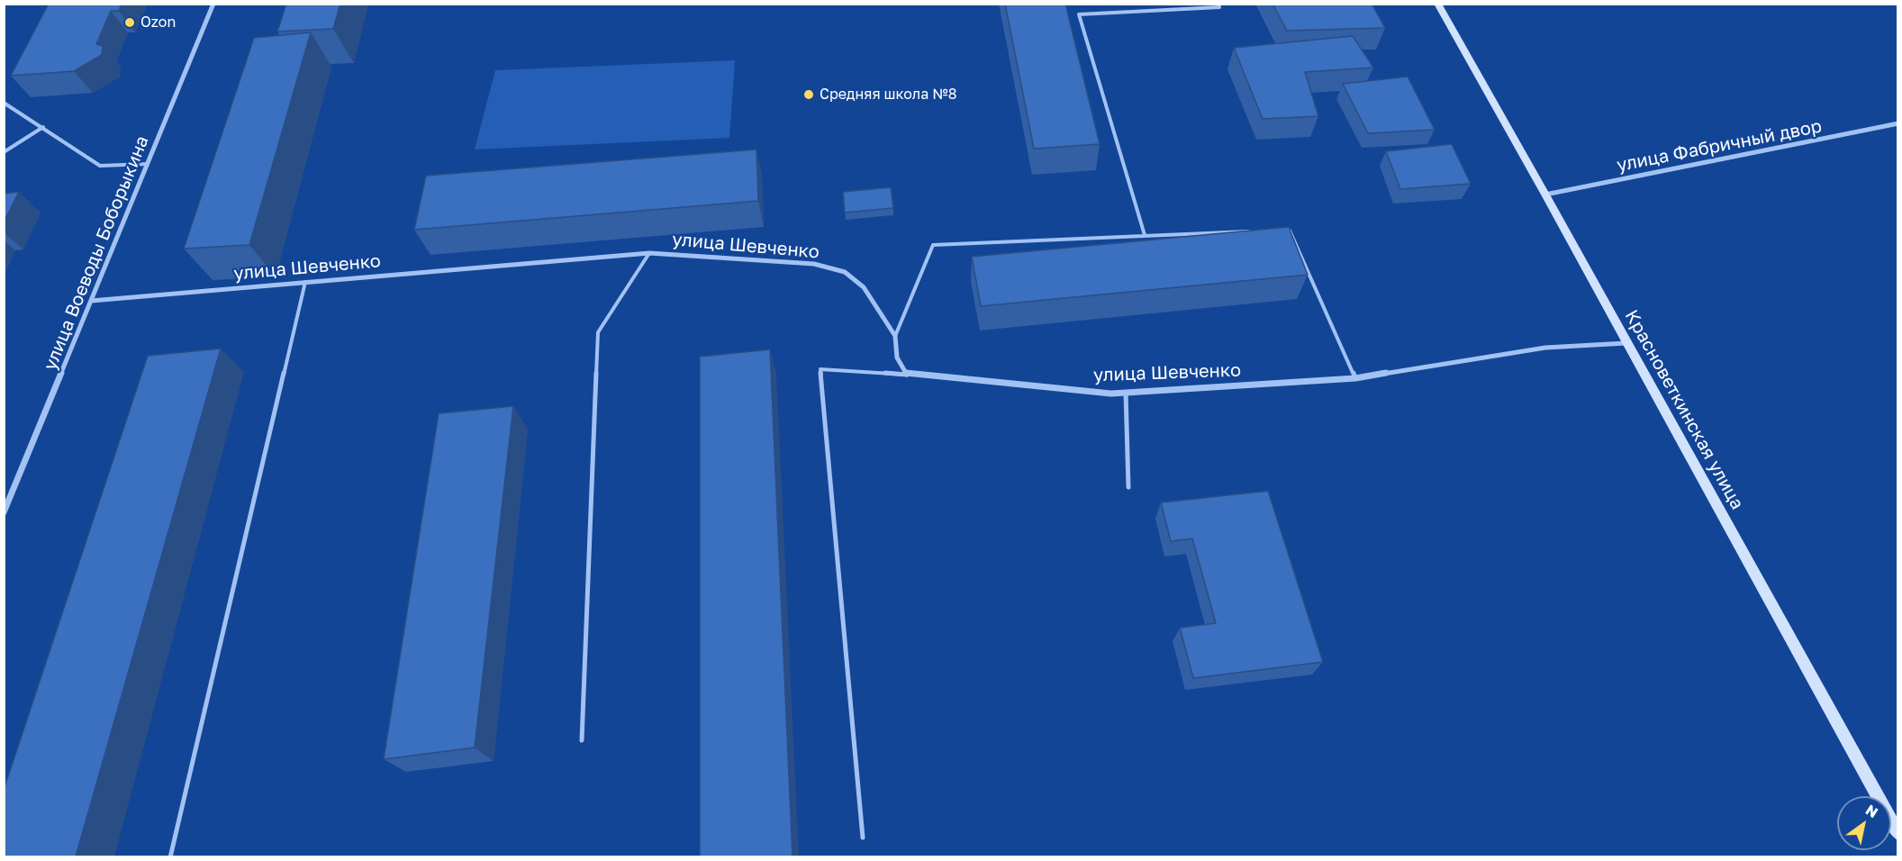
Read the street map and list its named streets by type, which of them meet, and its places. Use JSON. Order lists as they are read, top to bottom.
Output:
{
  "streets": {
    "main road": ["Красноветкинская улица"],
    "street": ["улица Фабричный двор", "улица Шевченко", "улица Воеводы Боборыкина"]
  },
  "crossings": [
    ["улица Фабричный двор", "Красноветкинская улица"],
    ["улица Шевченко", "улица Воеводы Боборыкина"],
    ["улица Шевченко", "Красноветкинская улица"]
  ],
  "places": ["Ozon", "Средняя школа №8"],
  "north": "top right"
}
